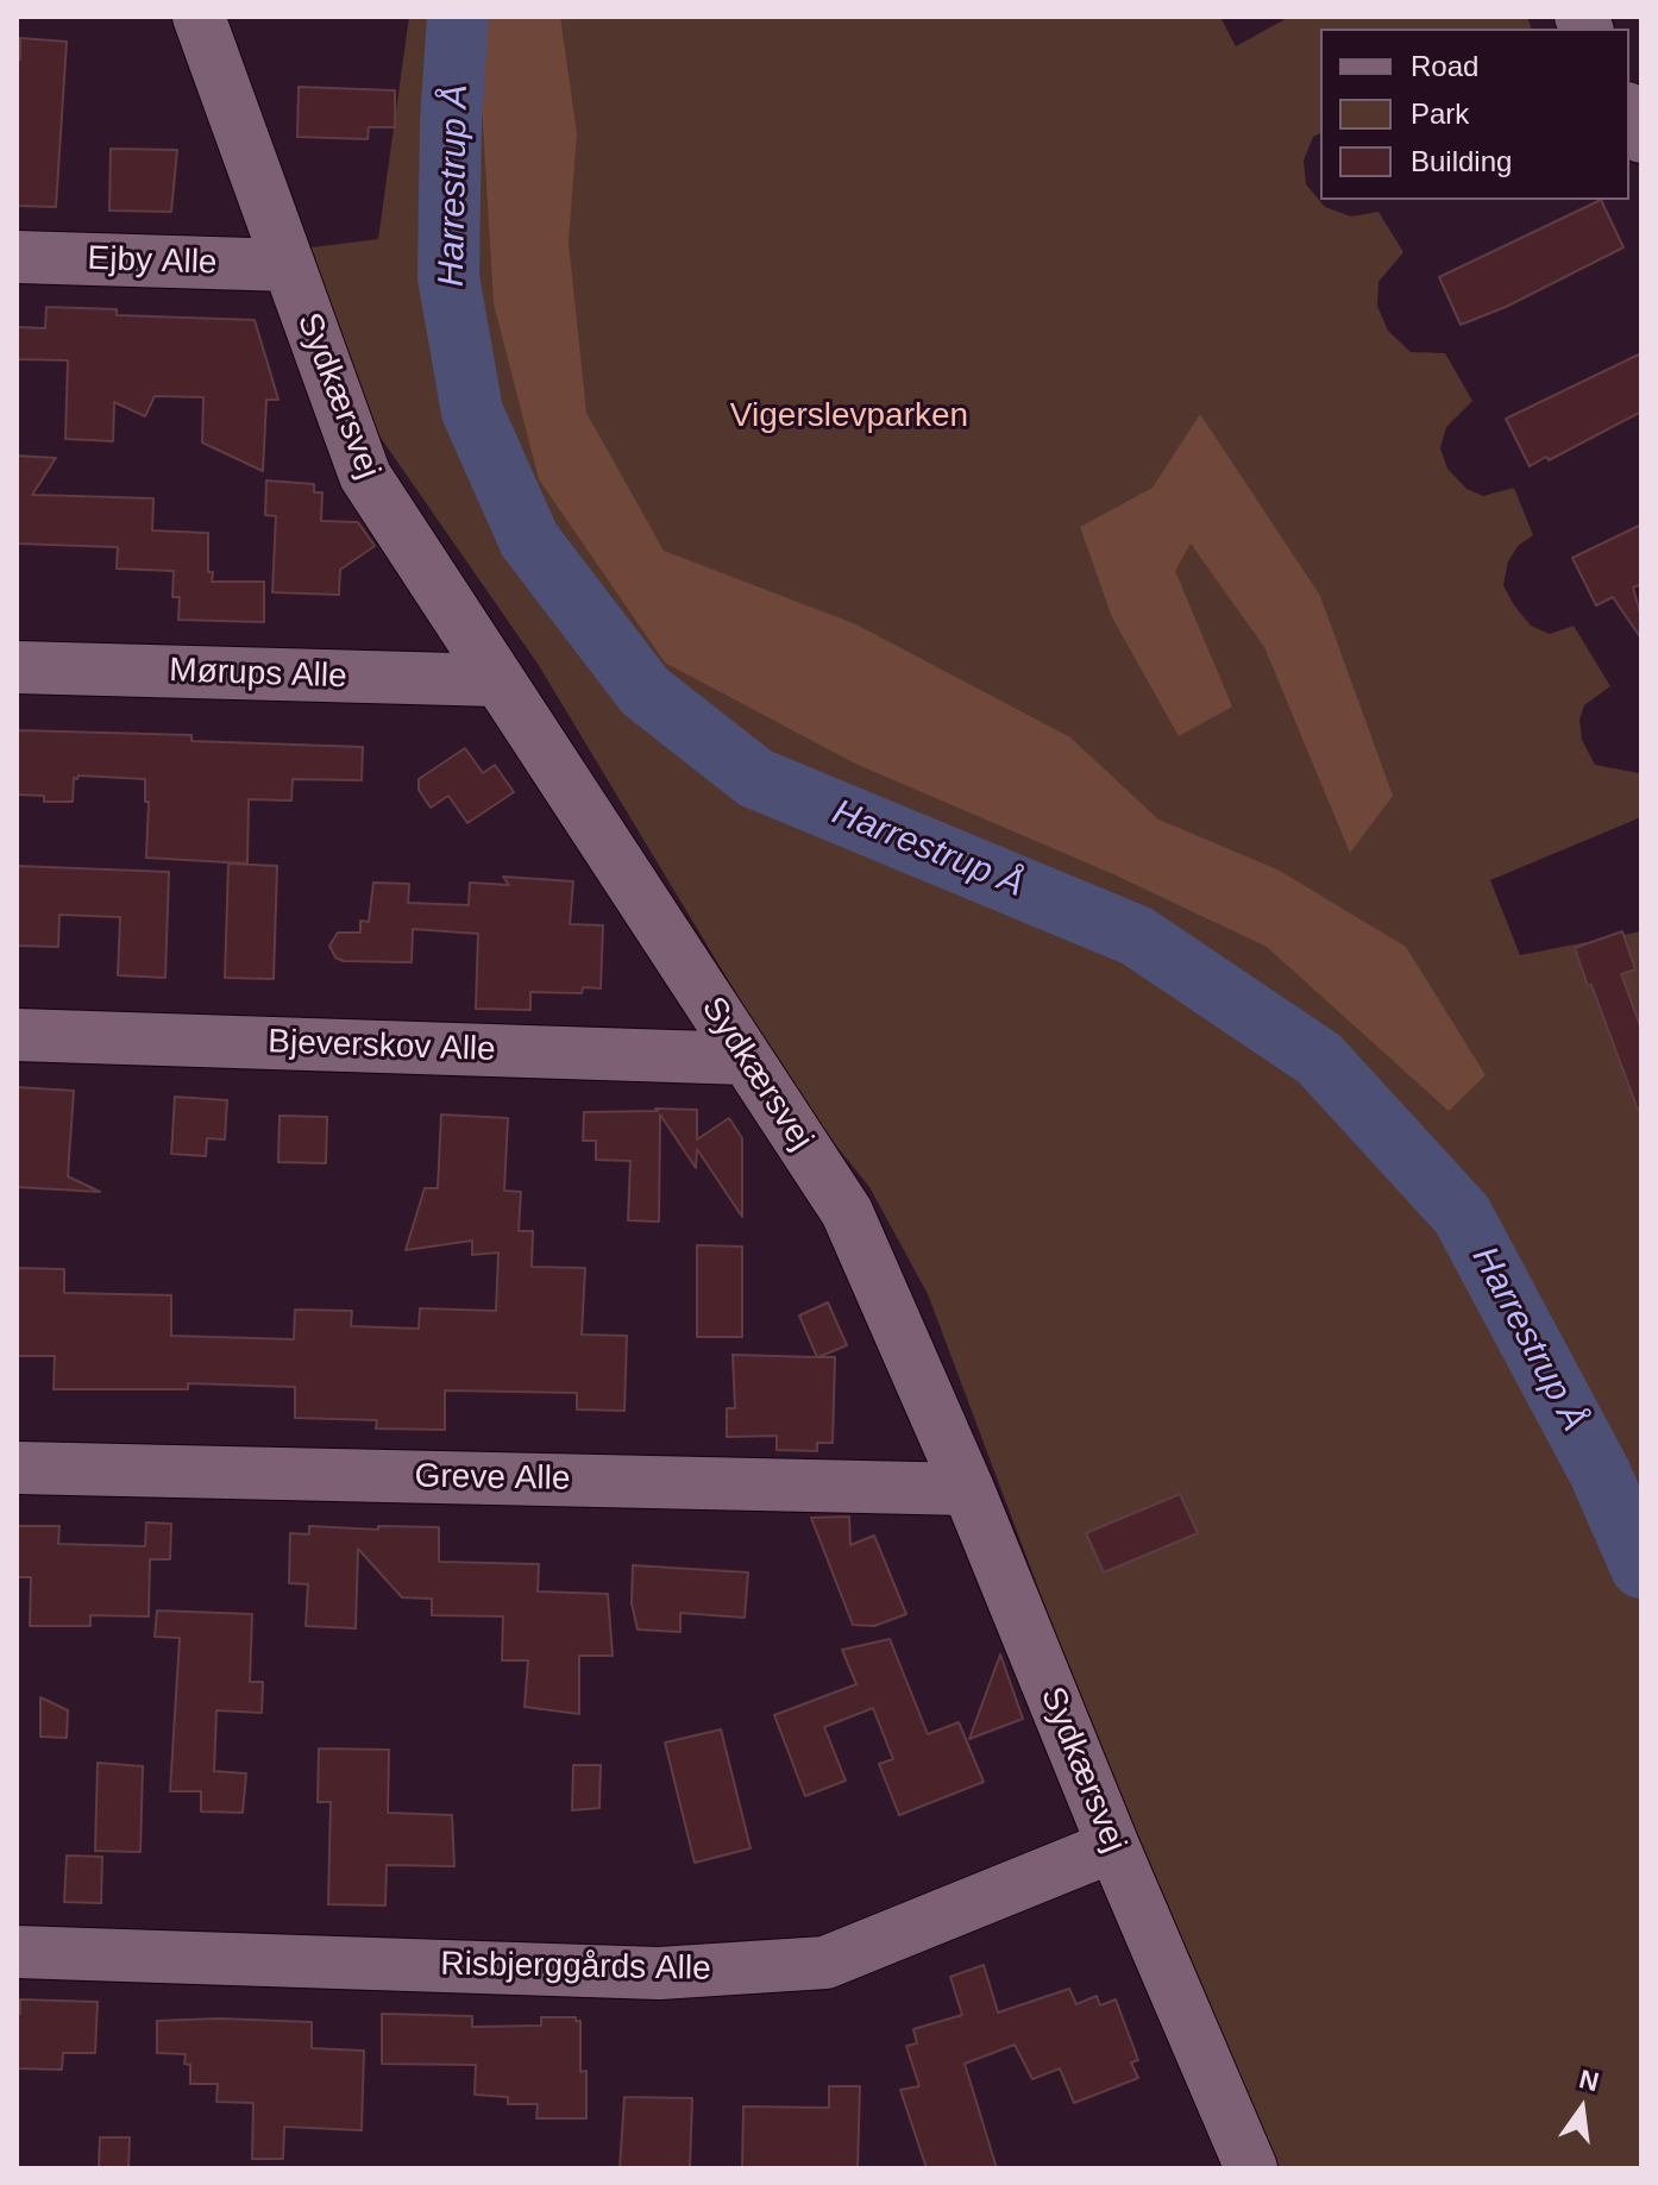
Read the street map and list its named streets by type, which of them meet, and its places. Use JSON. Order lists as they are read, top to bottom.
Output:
{
  "streets": {
    "street": [
      "Ejby Alle",
      "Sydkærsvej",
      "Mørups Alle",
      "Bjeverskov Alle",
      "Greve Alle",
      "Risbjerggårds Alle"
    ]
  },
  "crossings": [
    ["Ejby Alle", "Sydkærsvej"],
    ["Sydkærsvej", "Mørups Alle"],
    ["Sydkærsvej", "Bjeverskov Alle"],
    ["Sydkærsvej", "Greve Alle"],
    ["Sydkærsvej", "Risbjerggårds Alle"]
  ],
  "water": ["Harrestrup Å"],
  "parks": ["Vigerslevparken"],
  "legend": ["Road", "Park", "Building"],
  "north": "top"
}
